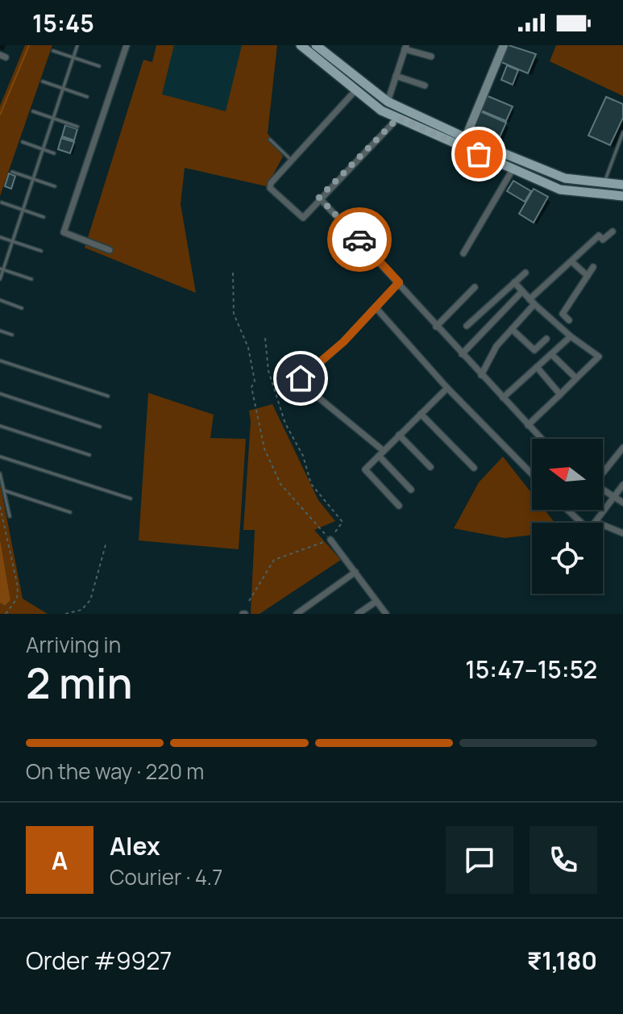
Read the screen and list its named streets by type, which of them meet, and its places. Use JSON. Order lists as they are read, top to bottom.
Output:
{
  "north": "left",
  "page": {
    "status": "15:45",
    "heading": ["2 min", "Arriving in", "15:47–15:52"],
    "panel": [
      "Alex",
      "Courier · 4.7",
      "Order #9927",
      "₹1,180"
    ],
    "bar": "On the way · 220 m",
    "round": "A"
  }
}
